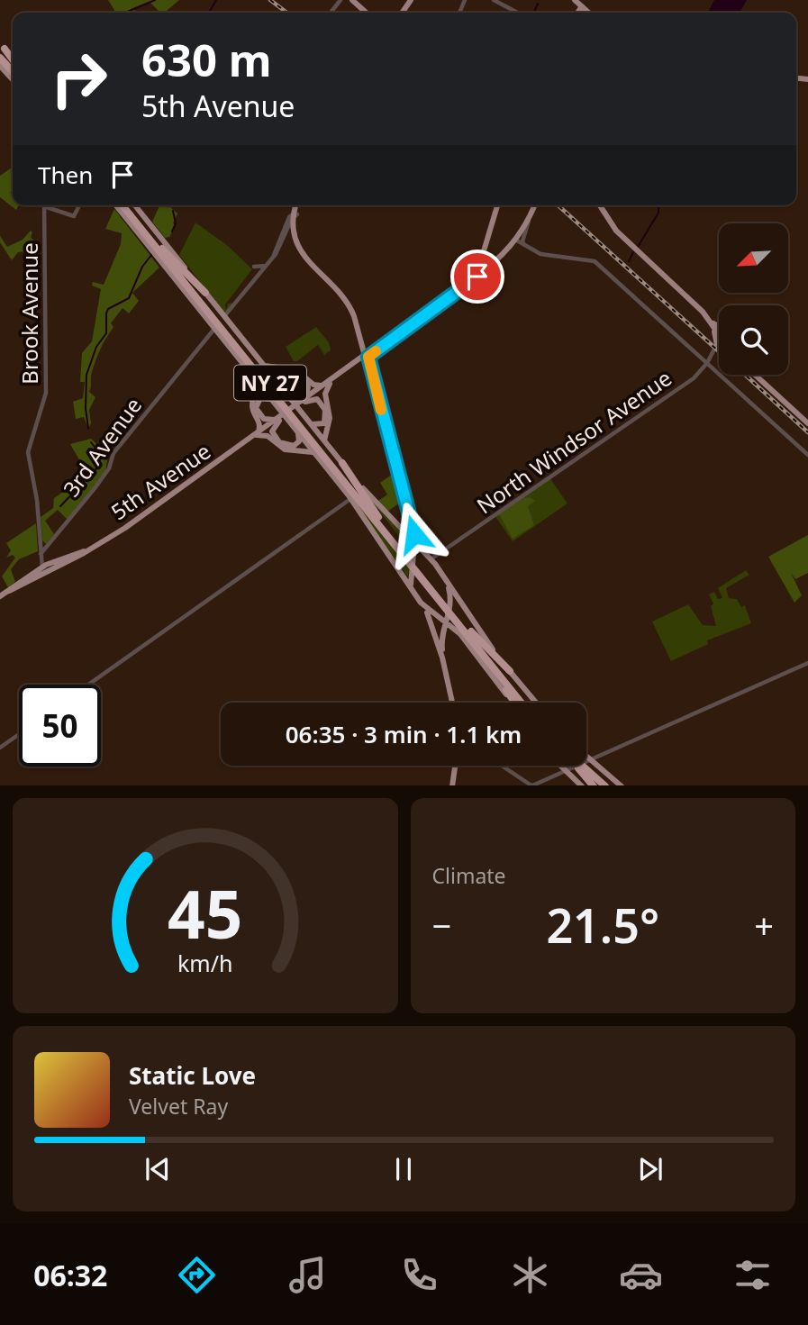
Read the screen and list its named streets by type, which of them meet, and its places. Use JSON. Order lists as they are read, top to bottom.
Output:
{
  "streets": {
    "highway": ["NY 27"],
    "main road": ["5th Avenue"],
    "street": ["Brook Avenue", "North Windsor Avenue", "3rd Avenue"]
  },
  "crossings": [
    ["Brook Avenue", "3rd Avenue"],
    ["Brook Avenue", "5th Avenue"],
    ["3rd Avenue", "5th Avenue"]
  ],
  "north": "bottom left",
  "page": {
    "turn": ["630 m", "5th Avenue"],
    "then": "Then",
    "limit": "50",
    "trip": "06:35 · 3 min · 1.1 km",
    "tile": "Climate",
    "heat": ["−", "21.5°", "+"],
    "song": ["Static Love", "Velvet Ray"],
    "tabs": "06:32",
    "gauge": ["45", "km/h"]
  }
}
